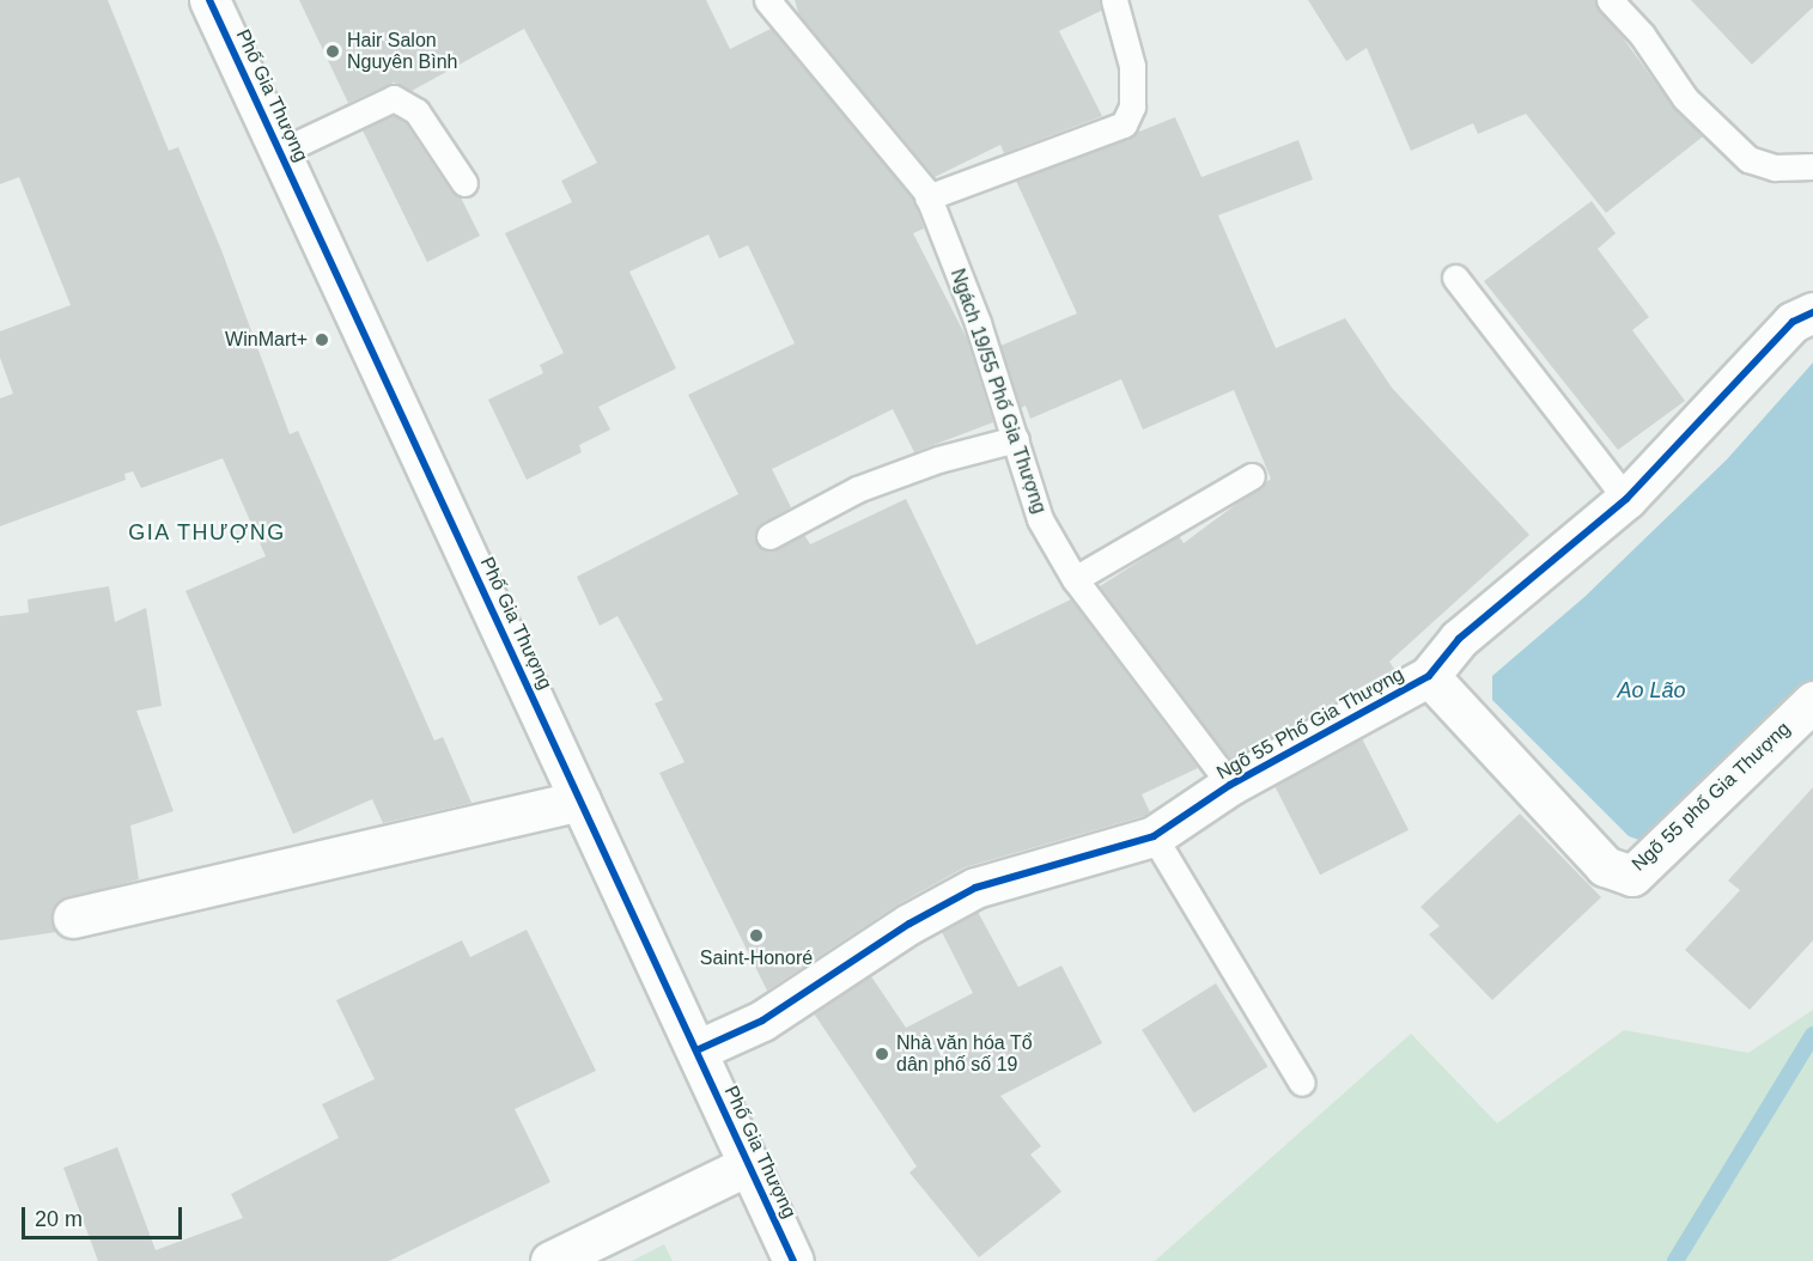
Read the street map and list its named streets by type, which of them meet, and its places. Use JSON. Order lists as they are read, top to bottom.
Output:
{
  "streets": {
    "street": ["Phố Gia Thượng", "Ngõ 55 Phố Gia Thượng", "Ngõ 55 phố Gia Thượng"],
    "lane": ["Ngách 19/55 Phố Gia Thượng"]
  },
  "crossings": [
    ["Phố Gia Thượng", "Ngõ 55 Phố Gia Thượng"],
    ["Ngách 19/55 Phố Gia Thượng", "Ngõ 55 Phố Gia Thượng"],
    ["Ngõ 55 Phố Gia Thượng", "Ngõ 55 phố Gia Thượng"]
  ],
  "districts": ["GIA THƯỢNG"],
  "water": ["Ao Lão"],
  "places": [
    "Hair Salon Nguyên Bình",
    "WinMart+",
    "Saint-Honoré",
    "Nhà văn hóa Tổ dân phố số 19"
  ],
  "scale_bar": "20 m"
}
